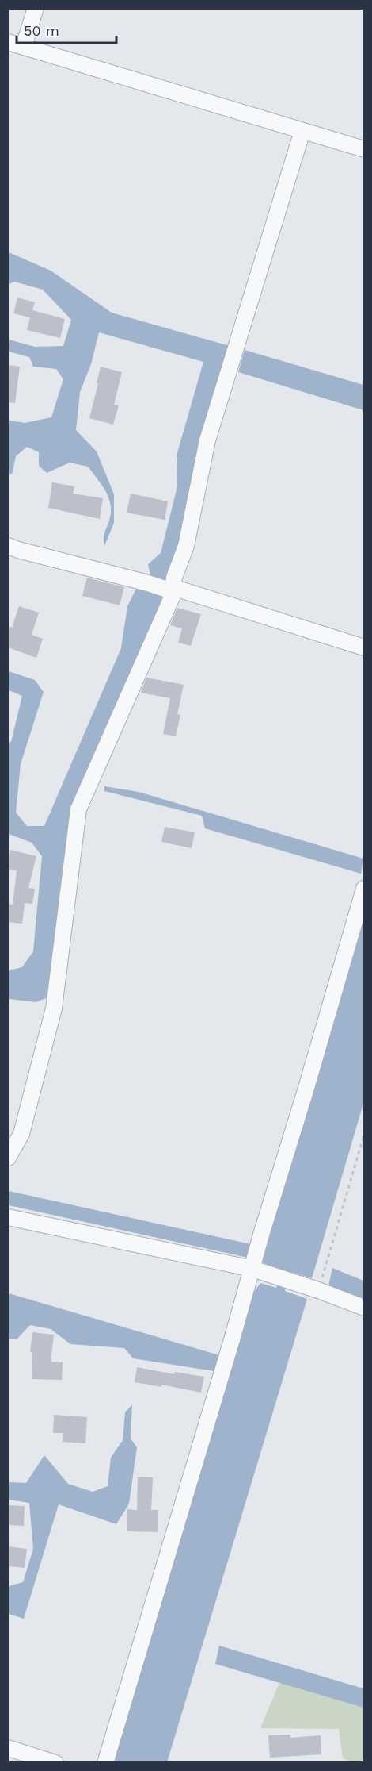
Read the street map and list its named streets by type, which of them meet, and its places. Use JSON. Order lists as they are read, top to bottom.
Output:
{
  "scale_bar": "50 m"
}
